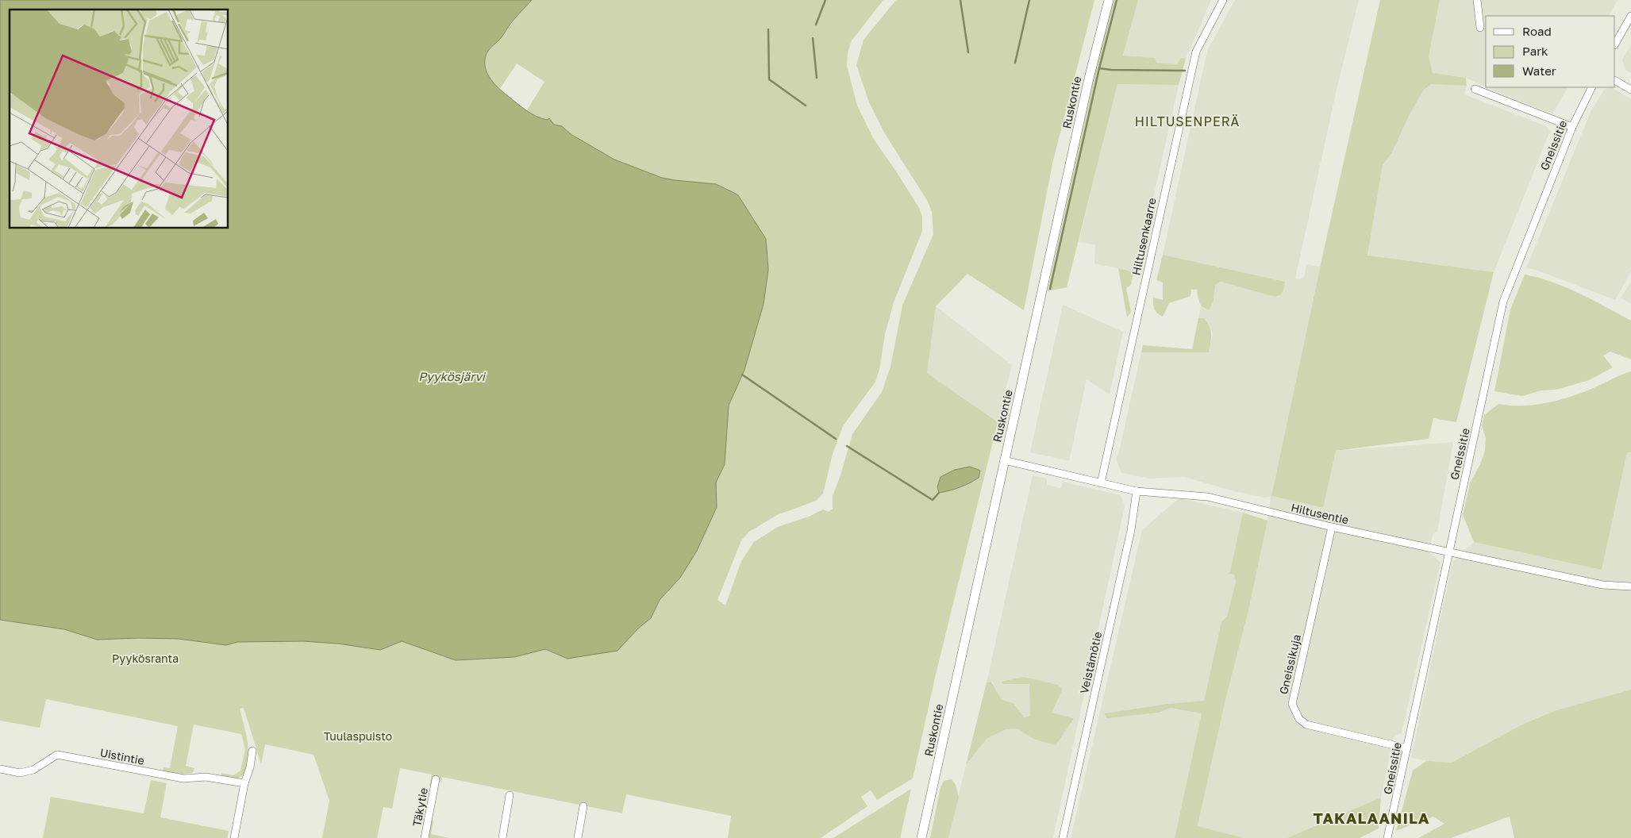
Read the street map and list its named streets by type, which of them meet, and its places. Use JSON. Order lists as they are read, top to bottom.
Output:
{
  "streets": {
    "main road": ["Ruskontie"],
    "street": [
      "Gneissitie",
      "Hiltusenkaarre",
      "Hiltusentie",
      "Veistämötie",
      "Gneissikuja",
      "Uistintie",
      "Täkytie"
    ]
  },
  "crossings": [
    ["Ruskontie", "Hiltusentie"],
    ["Gneissitie", "Hiltusentie"],
    ["Gneissitie", "Gneissikuja"],
    ["Hiltusenkaarre", "Hiltusentie"],
    ["Hiltusentie", "Veistämötie"],
    ["Hiltusentie", "Gneissikuja"]
  ],
  "districts": ["HILTUSENPERÄ", "TAKALAANILA"],
  "water": ["Pyykösjärvi"],
  "parks": ["Pyykösranta", "Tuulaspuisto"],
  "legend": ["Road", "Park", "Water"]
}
